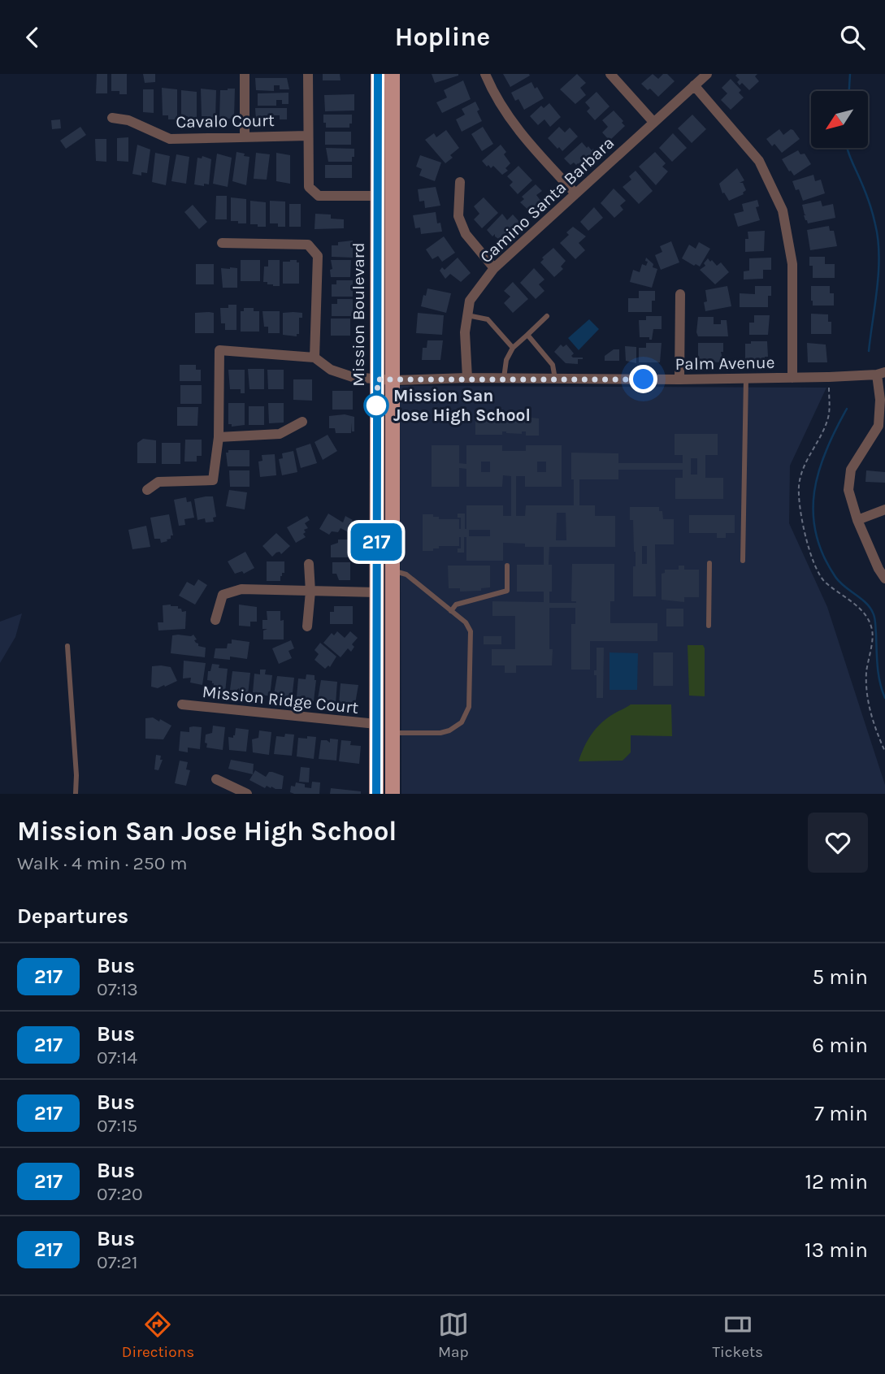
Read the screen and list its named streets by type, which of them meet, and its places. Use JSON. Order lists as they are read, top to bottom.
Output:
{
  "streets": {
    "main road": ["Mission Boulevard"],
    "street": [
      "Cavalo Court",
      "Camino Santa Barbara",
      "Palm Avenue",
      "Mission Ridge Court"
    ]
  },
  "crossings": [
    ["Camino Santa Barbara", "Palm Avenue"],
    ["Mission Boulevard", "Palm Avenue"],
    ["Mission Boulevard", "Mission Ridge Court"]
  ],
  "places": ["Mission San Jose High School"],
  "lines": ["bus line 217"],
  "north": "bottom left",
  "page": {
    "header": "Hopline",
    "on_map": "217",
    "heading": [
      ["Mission San Jose High School", "Walk · 4 min · 250 m"],
      "Departures"
    ],
    "list": [
      {
        "mark": "217",
        "name": "Bus",
        "note": "07:13",
        "value": "5 min"
      },
      {
        "mark": "217",
        "name": "Bus",
        "note": "07:14",
        "value": "6 min"
      },
      {
        "mark": "217",
        "name": "Bus",
        "note": "07:15",
        "value": "7 min"
      },
      {
        "mark": "217",
        "name": "Bus",
        "note": "07:20",
        "value": "12 min"
      },
      {
        "mark": "217",
        "name": "Bus",
        "note": "07:21",
        "value": "13 min"
      }
    ],
    "tabs": ["Directions", "Map", "Tickets"]
  }
}
